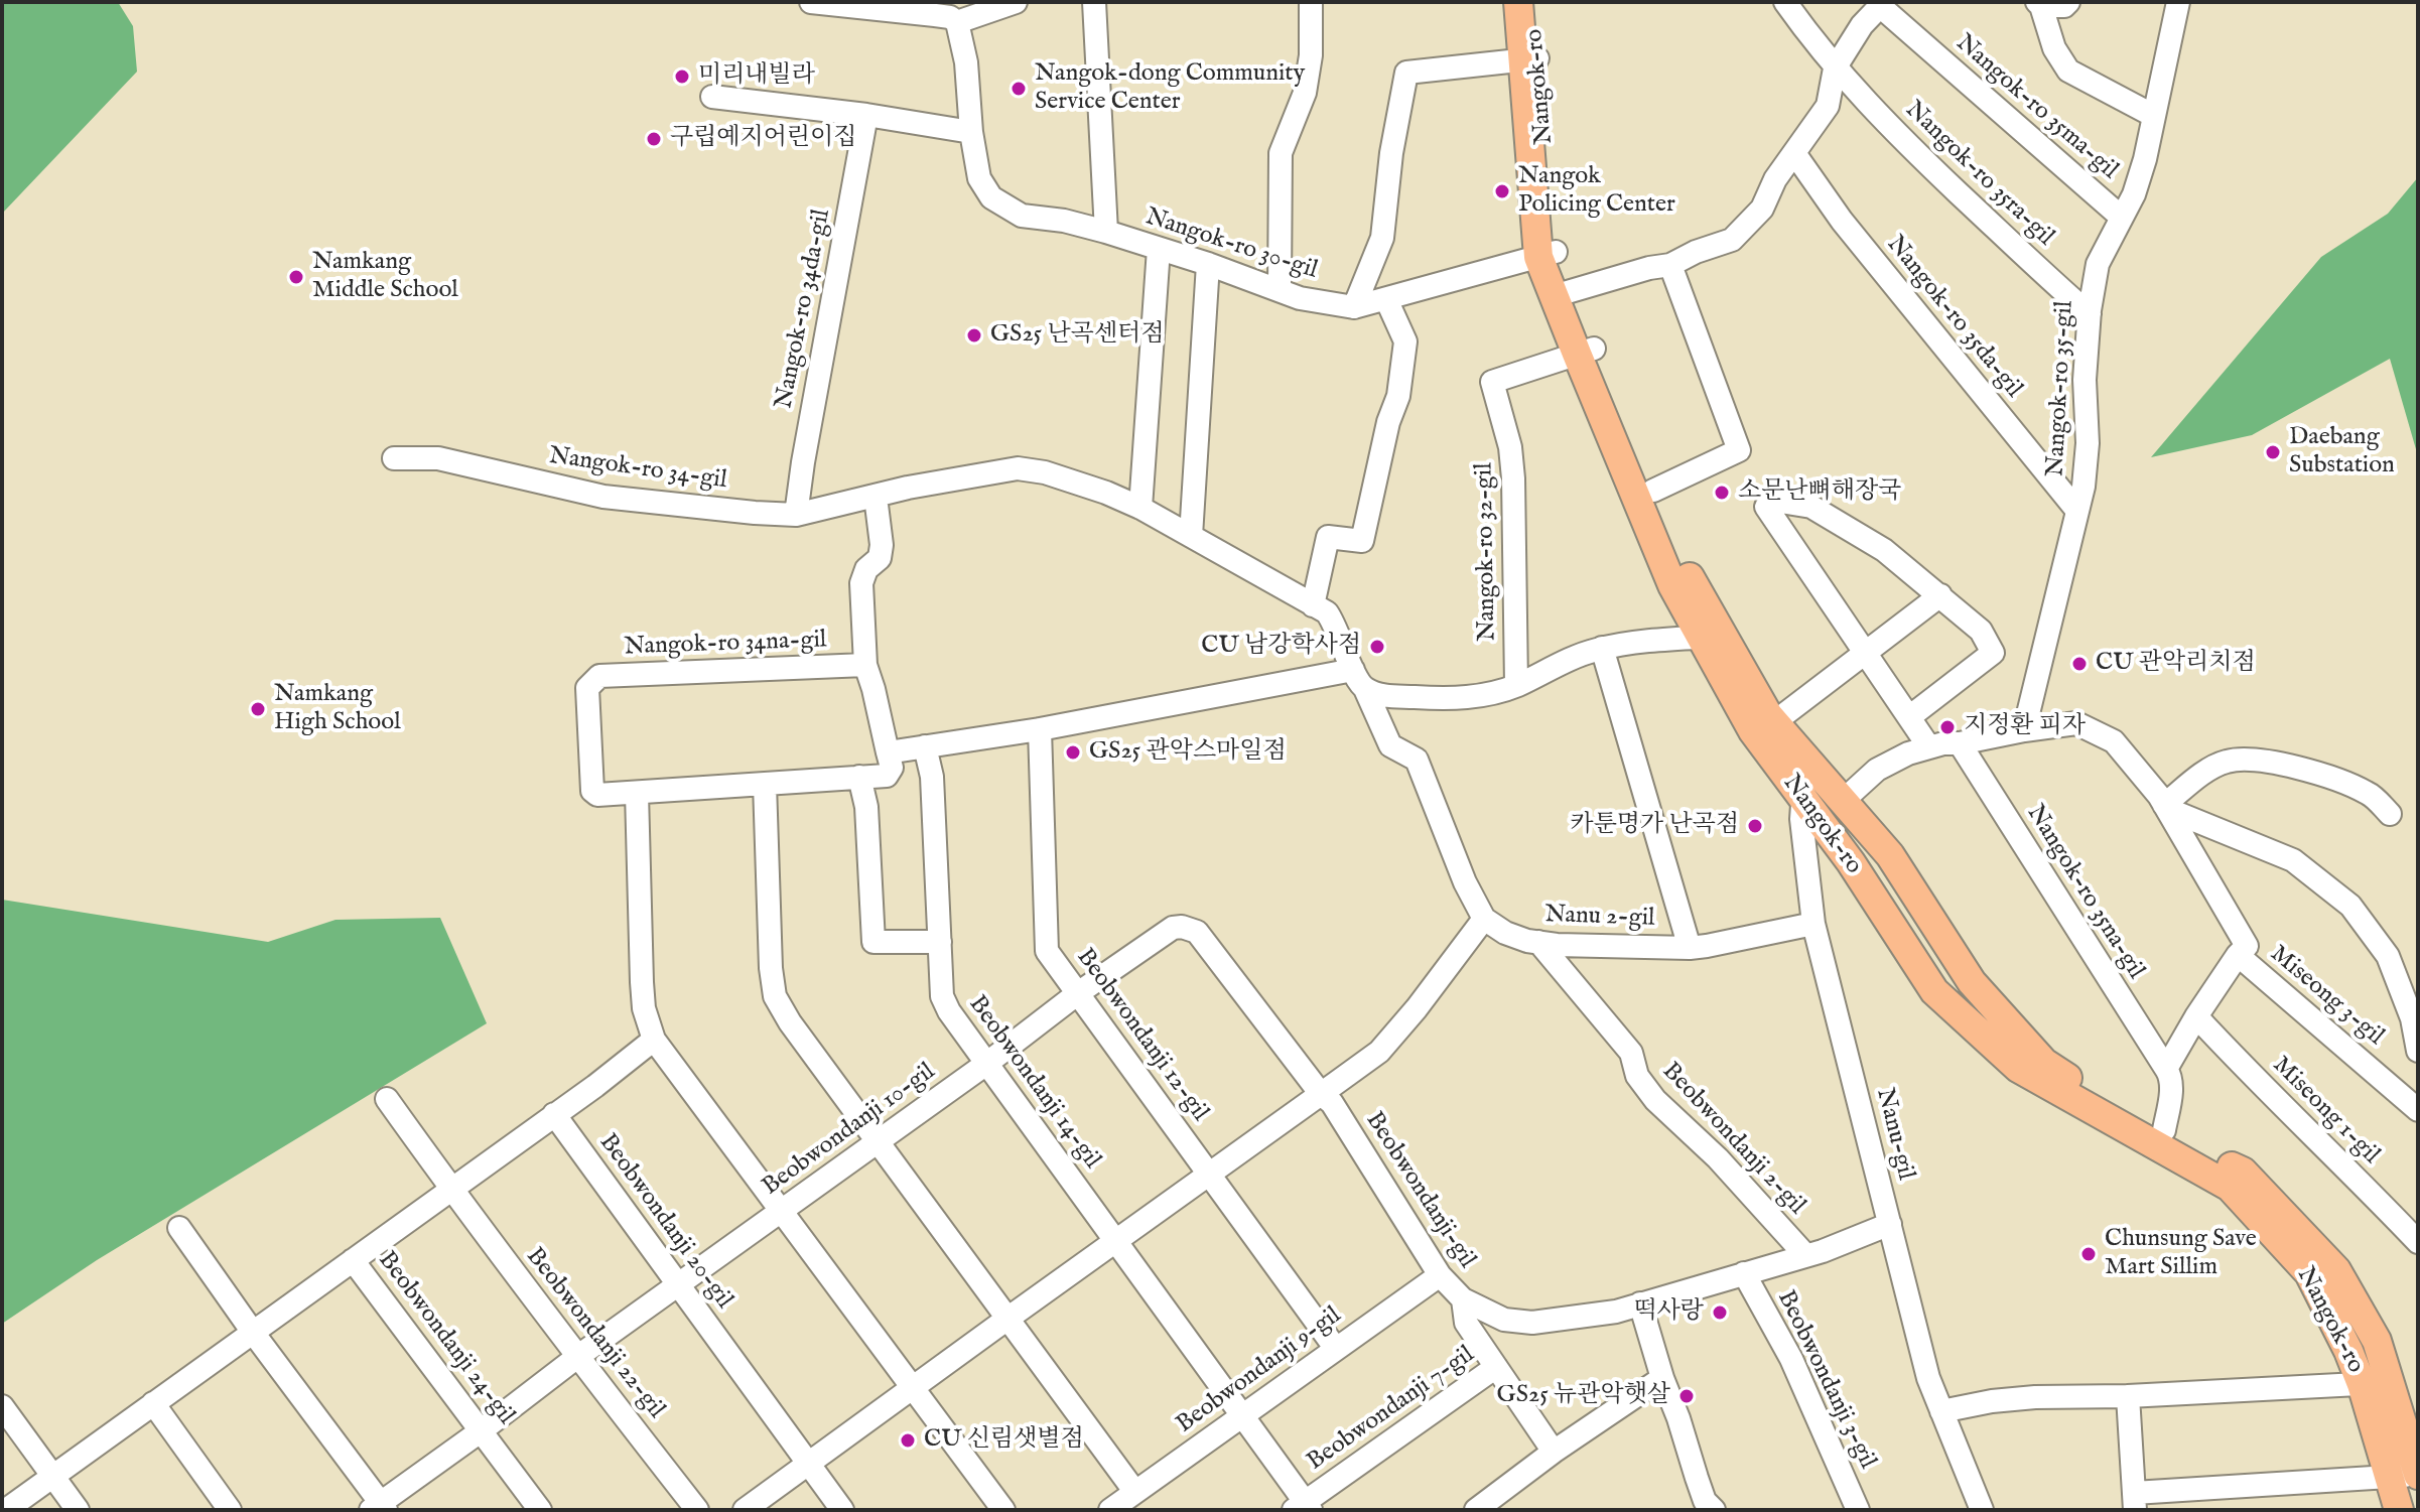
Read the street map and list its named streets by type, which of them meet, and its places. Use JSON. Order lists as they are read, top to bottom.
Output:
{
  "streets": {
    "main road": ["Nangok-ro"],
    "street": [
      "Nangok-ro 35ma-gil",
      "Nangok-ro 35ra-gil",
      "Nangok-ro 30-gil",
      "Nangok-ro 34da-gil",
      "Nangok-ro 35da-gil",
      "Nangok-ro 35-gil",
      "Nangok-ro 34-gil",
      "Nangok-ro 32-gil",
      "Nangok-ro 34na-gil",
      "Nangok-ro 35na-gil",
      "Nanu 2-gil",
      "Miseong 3-gil",
      "Beobwondanji 12-gil",
      "Beobwondanji 14-gil",
      "Miseong 1-gil",
      "Beobwondanji 10-gil",
      "Nanu-gil",
      "Beobwondanji 2-gil",
      "Beobwondanji-gil",
      "Beobwondanji 20-gil",
      "Beobwondanji 22-gil",
      "Beobwondanji 24-gil",
      "Beobwondanji 9-gil",
      "Beobwondanji 3-gil",
      "Beobwondanji 7-gil"
    ]
  },
  "crossings": [
    ["Nangok-ro", "Nangok-ro 30-gil"],
    ["Nangok-ro", "Nangok-ro 32-gil"],
    ["Nangok-ro", "Nanu-gil"],
    ["Nangok-ro 35ma-gil", "Nangok-ro 35-gil"],
    ["Nangok-ro 35ra-gil", "Nangok-ro 35-gil"],
    ["Nangok-ro 34da-gil", "Nangok-ro 34-gil"],
    ["Nangok-ro 35da-gil", "Nangok-ro 35-gil"],
    ["Nangok-ro 35-gil", "Miseong 3-gil"],
    ["Nangok-ro 34-gil", "Nanu 2-gil"],
    ["Nanu 2-gil", "Nanu-gil"],
    ["Nanu 2-gil", "Beobwondanji 2-gil"],
    ["Miseong 3-gil", "Miseong 1-gil"],
    ["Beobwondanji 12-gil", "Beobwondanji 10-gil"],
    ["Beobwondanji 14-gil", "Beobwondanji 10-gil"],
    ["Beobwondanji 14-gil", "Beobwondanji 9-gil"],
    ["Beobwondanji 14-gil", "Beobwondanji 7-gil"],
    ["Beobwondanji 10-gil", "Beobwondanji-gil"],
    ["Beobwondanji 10-gil", "Beobwondanji 20-gil"],
    ["Beobwondanji 10-gil", "Beobwondanji 22-gil"],
    ["Beobwondanji 10-gil", "Beobwondanji 24-gil"],
    ["Nanu-gil", "Beobwondanji-gil"],
    ["Beobwondanji 2-gil", "Beobwondanji-gil"],
    ["Beobwondanji-gil", "Beobwondanji 9-gil"],
    ["Beobwondanji-gil", "Beobwondanji 3-gil"],
    ["Beobwondanji-gil", "Beobwondanji 7-gil"]
  ],
  "places": [
    "미리내빌라",
    "Nangok-dong Community Service Center",
    "구립예지어린이집",
    "Nangok Policing Center",
    "Namkang Middle School",
    "GS25 난곡센터점",
    "Daebang Substation",
    "소문난뼈해장국",
    "CU 남강학사점",
    "CU 관악리치점",
    "Namkang High School",
    "지정환 피자",
    "GS25 관악스마일점",
    "카툰명가 난곡점",
    "Chunsung Save Mart Sillim",
    "떡사랑",
    "GS25 뉴관악햇살",
    "CU 신림샛별점"
  ]
}
